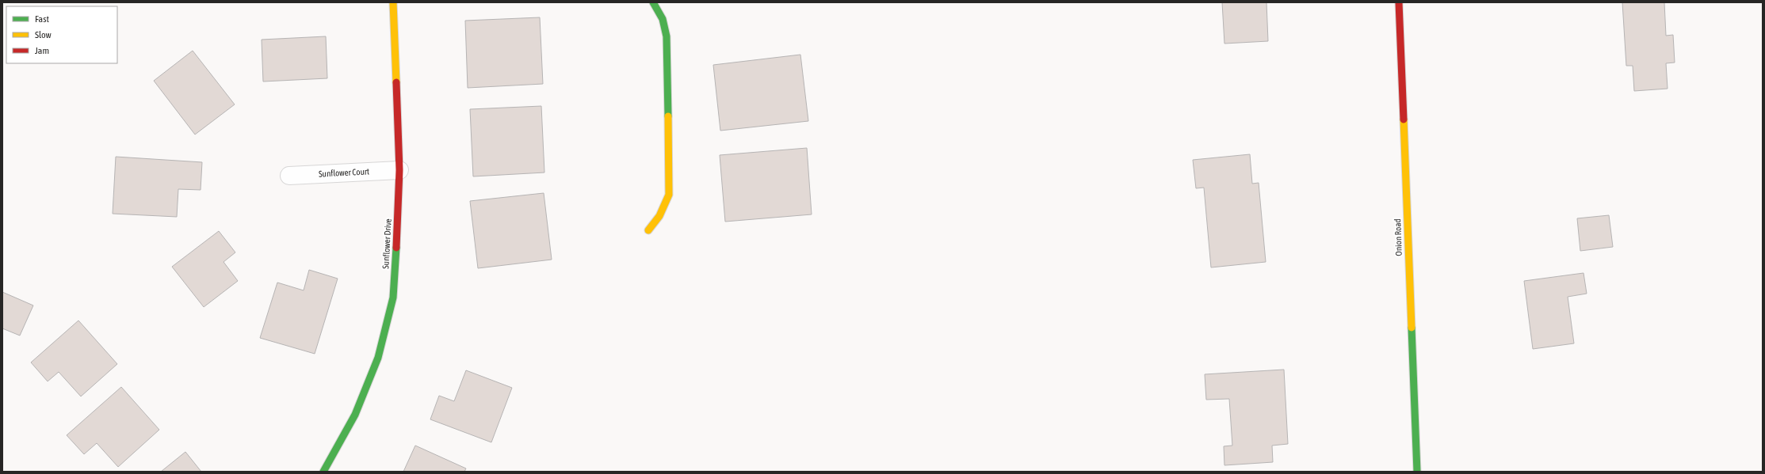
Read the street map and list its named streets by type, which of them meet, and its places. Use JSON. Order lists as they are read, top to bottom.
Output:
{
  "streets": {
    "street": ["Sunflower Court", "Onion Road", "Sunflower Drive"]
  },
  "crossings": [
    ["Sunflower Court", "Sunflower Drive"]
  ],
  "legend": ["Fast", "Slow", "Jam"]
}
